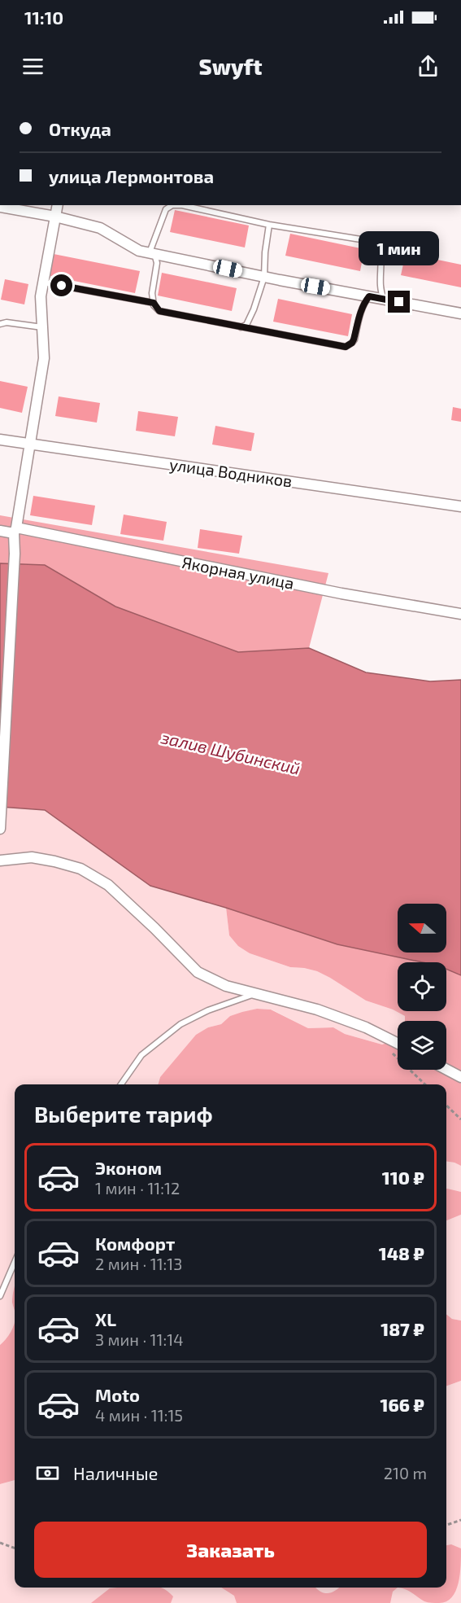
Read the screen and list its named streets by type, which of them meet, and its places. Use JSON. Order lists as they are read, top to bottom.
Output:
{
  "streets": {
    "street": ["улица Водников", "Якорная улица"]
  },
  "water": ["залив Шубинский"],
  "north": "left",
  "page": {
    "status": "11:10",
    "header": "Swyft",
    "banner": ["Откуда", "улица Лермонтова"],
    "bubble": "1 мин",
    "heading": "Выберите тариф",
    "list": [
      {
        "name": "Эконом",
        "note": "1 мин · 11:12",
        "value": "110 ₽"
      },
      {
        "name": "Комфорт",
        "note": "2 мин · 11:13",
        "value": "148 ₽"
      },
      {
        "name": "XL",
        "note": "3 мин · 11:14",
        "value": "187 ₽"
      },
      {
        "name": "Moto",
        "note": "4 мин · 11:15",
        "value": "166 ₽"
      }
    ],
    "pay": ["Наличные", "210 m"],
    "buttons": "Заказать"
  }
}
